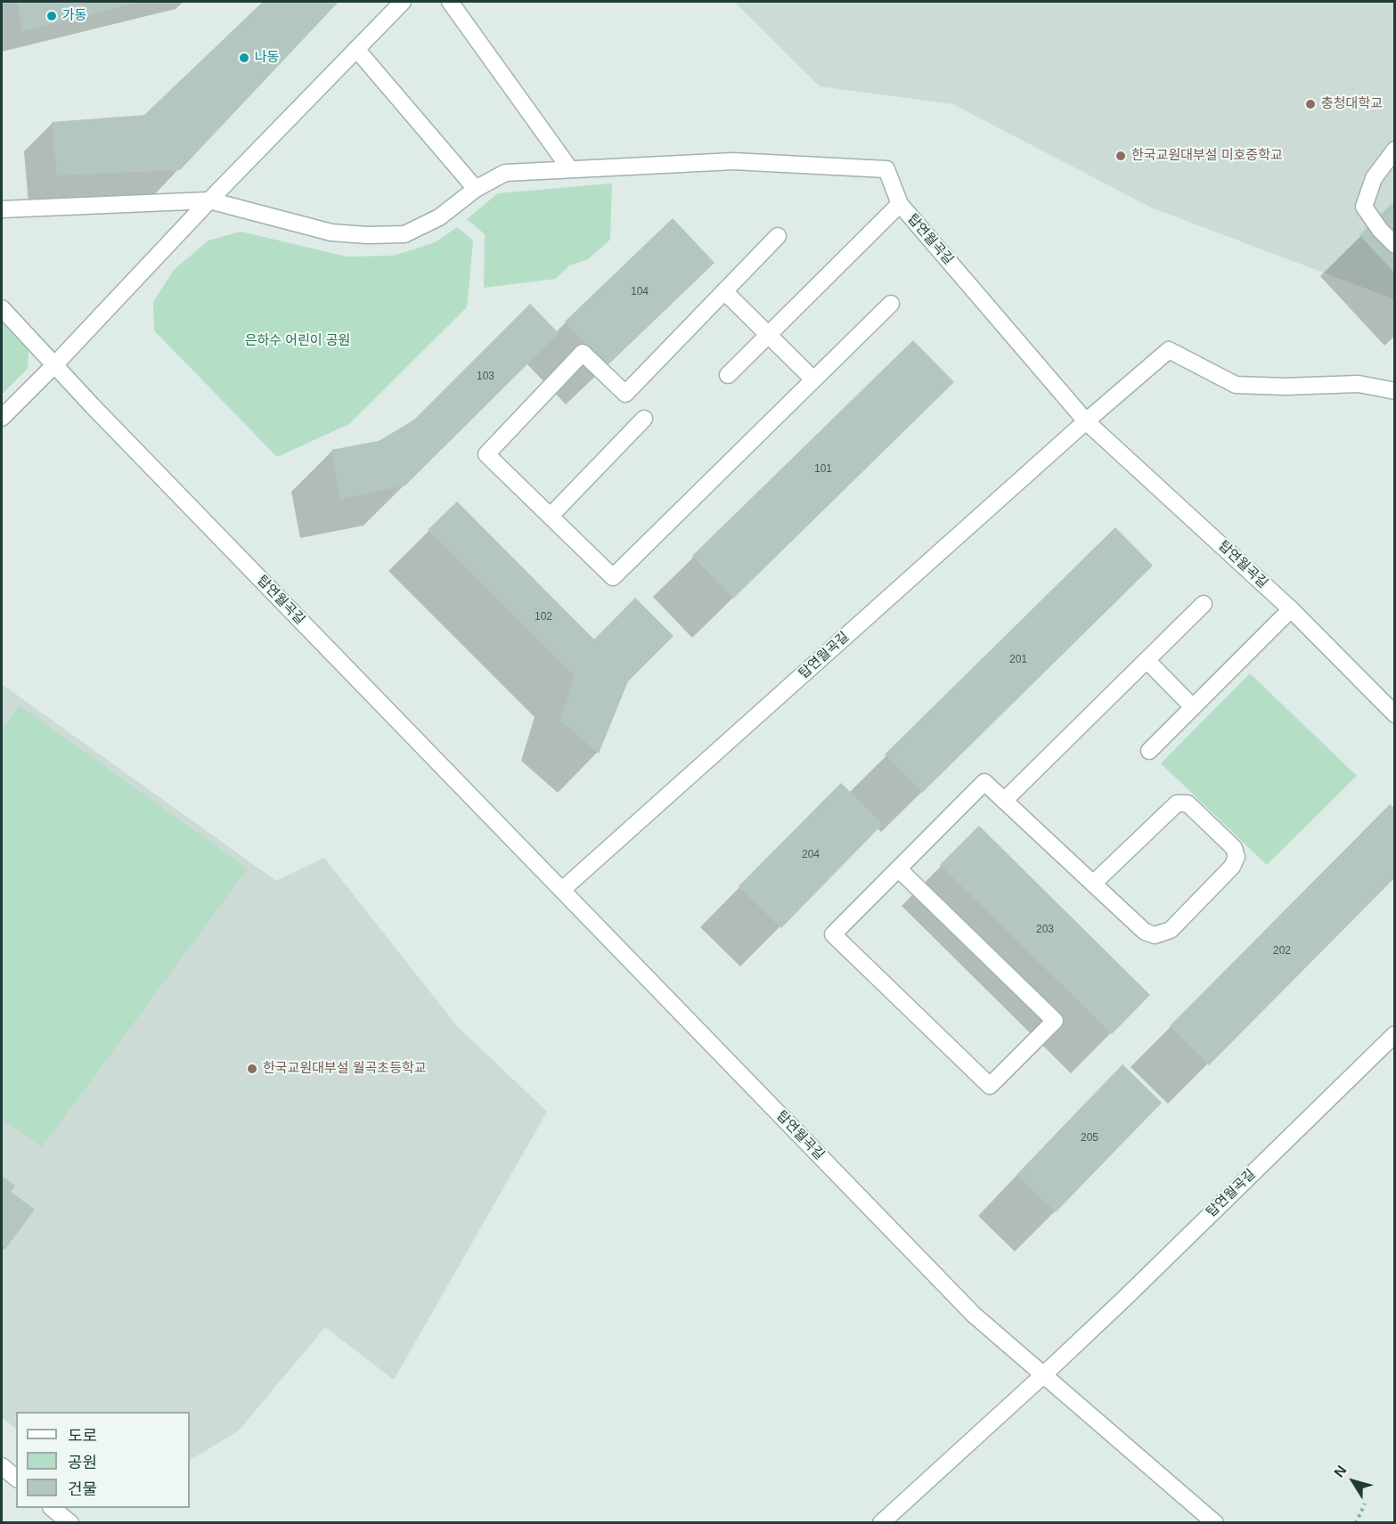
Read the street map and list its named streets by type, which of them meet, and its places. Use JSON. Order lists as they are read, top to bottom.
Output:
{
  "streets": {
    "street": ["탑연월곡길"]
  },
  "parks": ["은하수 어린이 공원"],
  "places": [
    "가동",
    "나동",
    "충청대학교",
    "한국교원대부설 미호중학교",
    "한국교원대부설 월곡초등학교"
  ],
  "house_numbers": [
    "104",
    "103",
    "101",
    "102",
    "201",
    "204",
    "203",
    "202",
    "205"
  ],
  "legend": ["도로", "공원", "건물"],
  "north": "top left"
}
